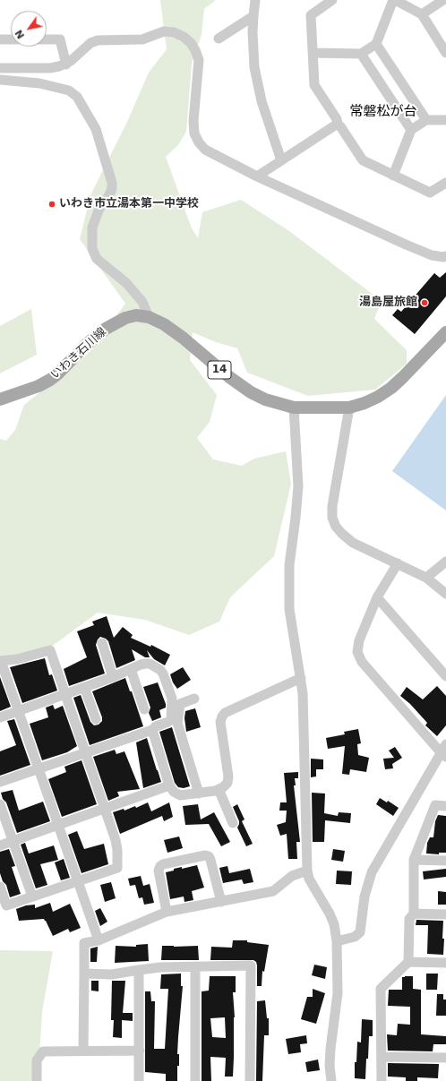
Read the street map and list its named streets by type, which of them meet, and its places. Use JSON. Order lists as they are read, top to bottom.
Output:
{
  "streets": {
    "main road": ["いわき石川線", "14"]
  },
  "districts": ["常磐松が台"],
  "places": ["いわき市立湯本第一中学校", "湯島屋旅館"],
  "north": "bottom left"
}
